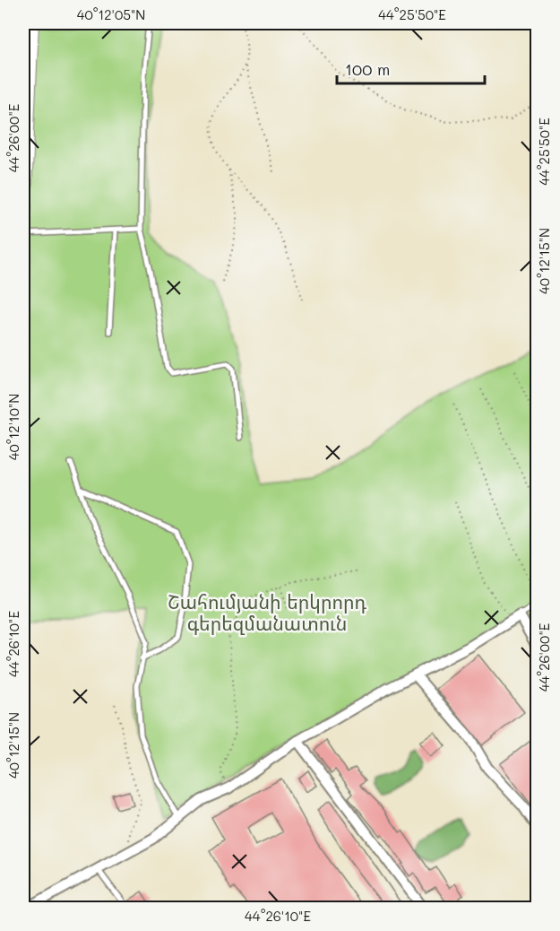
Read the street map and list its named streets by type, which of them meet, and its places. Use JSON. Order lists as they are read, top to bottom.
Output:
{
  "parks": ["Շահումյանի երկրորդ գերեզմանատուն"],
  "scale_bar": "100 m",
  "coordinates": [
    "40°12'05\"N",
    "44°25'50\"E",
    "44°26'00\"E",
    "40°12'15\"N",
    "40°12'10\"N",
    "44°26'10\"E"
  ]
}
